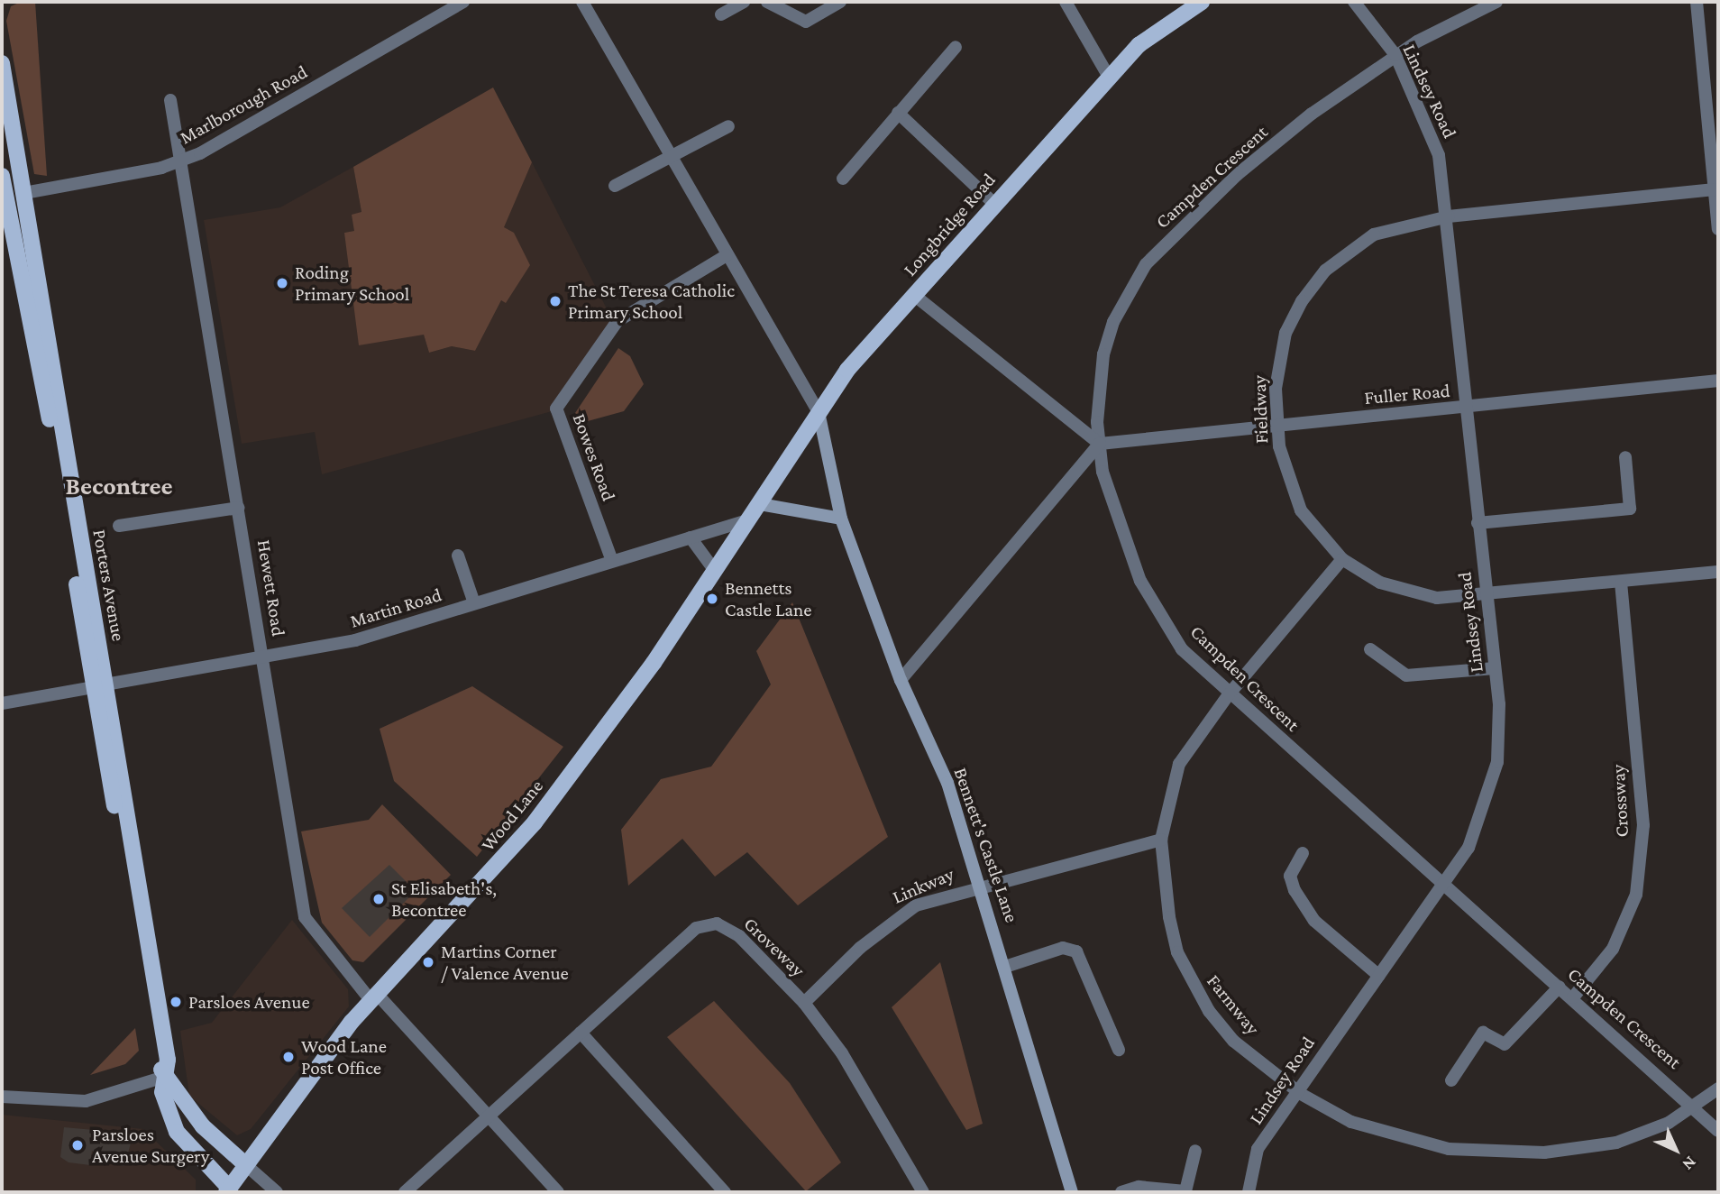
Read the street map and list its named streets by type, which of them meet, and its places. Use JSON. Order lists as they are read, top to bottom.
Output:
{
  "streets": {
    "main road": [
      "Longbridge Road",
      "Porters Avenue",
      "Wood Lane",
      "Bennett's Castle Lane"
    ],
    "street": [
      "Lindsey Road",
      "Marlborough Road",
      "Campden Crescent",
      "Fuller Road",
      "Fieldway",
      "Bowes Road",
      "Hewett Road",
      "Martin Road",
      "Crossway",
      "Linkway",
      "Groveway",
      "Farmway"
    ]
  },
  "crossings": [
    ["Lindsey Road", "Campden Crescent"],
    ["Lindsey Road", "Fuller Road"],
    ["Lindsey Road", "Fieldway"],
    ["Lindsey Road", "Farmway"],
    ["Marlborough Road", "Porters Avenue"],
    ["Marlborough Road", "Hewett Road"],
    ["Campden Crescent", "Fuller Road"],
    ["Campden Crescent", "Crossway"],
    ["Campden Crescent", "Farmway"],
    ["Longbridge Road", "Wood Lane"],
    ["Longbridge Road", "Bennett's Castle Lane"],
    ["Fuller Road", "Fieldway"],
    ["Fieldway", "Crossway"],
    ["Fieldway", "Farmway"],
    ["Bowes Road", "Martin Road"],
    ["Porters Avenue", "Martin Road"],
    ["Porters Avenue", "Wood Lane"],
    ["Hewett Road", "Martin Road"],
    ["Hewett Road", "Wood Lane"],
    ["Hewett Road", "Groveway"],
    ["Martin Road", "Wood Lane"],
    ["Bennett's Castle Lane", "Linkway"],
    ["Linkway", "Groveway"],
    ["Linkway", "Farmway"]
  ],
  "districts": ["Becontree"],
  "places": [
    "Roding Primary School",
    "The St Teresa Catholic Primary School",
    "Bennetts Castle Lane",
    "St Elisabeth's, Becontree",
    "Martins Corner / Valence Avenue",
    "Parsloes Avenue",
    "Wood Lane Post Office",
    "Parsloes Avenue Surgery"
  ],
  "north": "bottom right"
}
